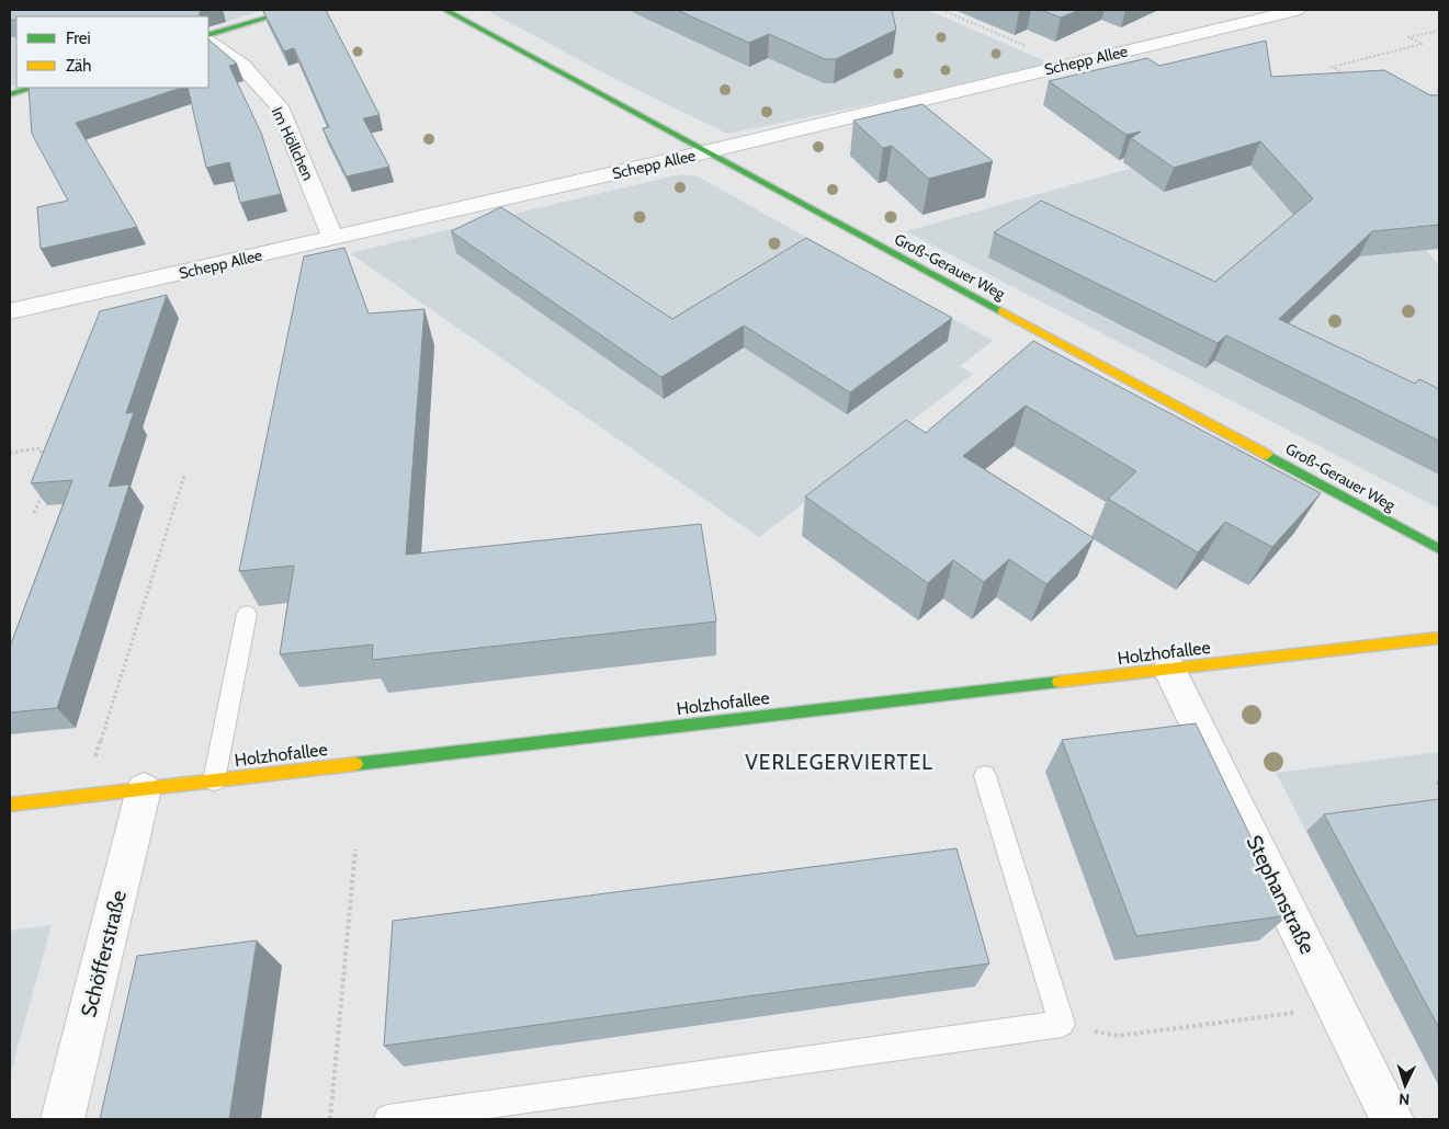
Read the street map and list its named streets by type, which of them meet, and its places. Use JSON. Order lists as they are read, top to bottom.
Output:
{
  "streets": {
    "main road": ["Groß-Gerauer Weg", "Holzhofallee"],
    "street": [
      "Schepp Allee",
      "Im Höllchen",
      "Stephanstraße",
      "Schöfferstraße"
    ]
  },
  "crossings": [
    ["Schepp Allee", "Im Höllchen"],
    ["Schepp Allee", "Groß-Gerauer Weg"],
    ["Holzhofallee", "Stephanstraße"],
    ["Holzhofallee", "Schöfferstraße"]
  ],
  "districts": ["VERLEGERVIERTEL"],
  "legend": ["Frei", "Zäh"],
  "north": "bottom"
}
